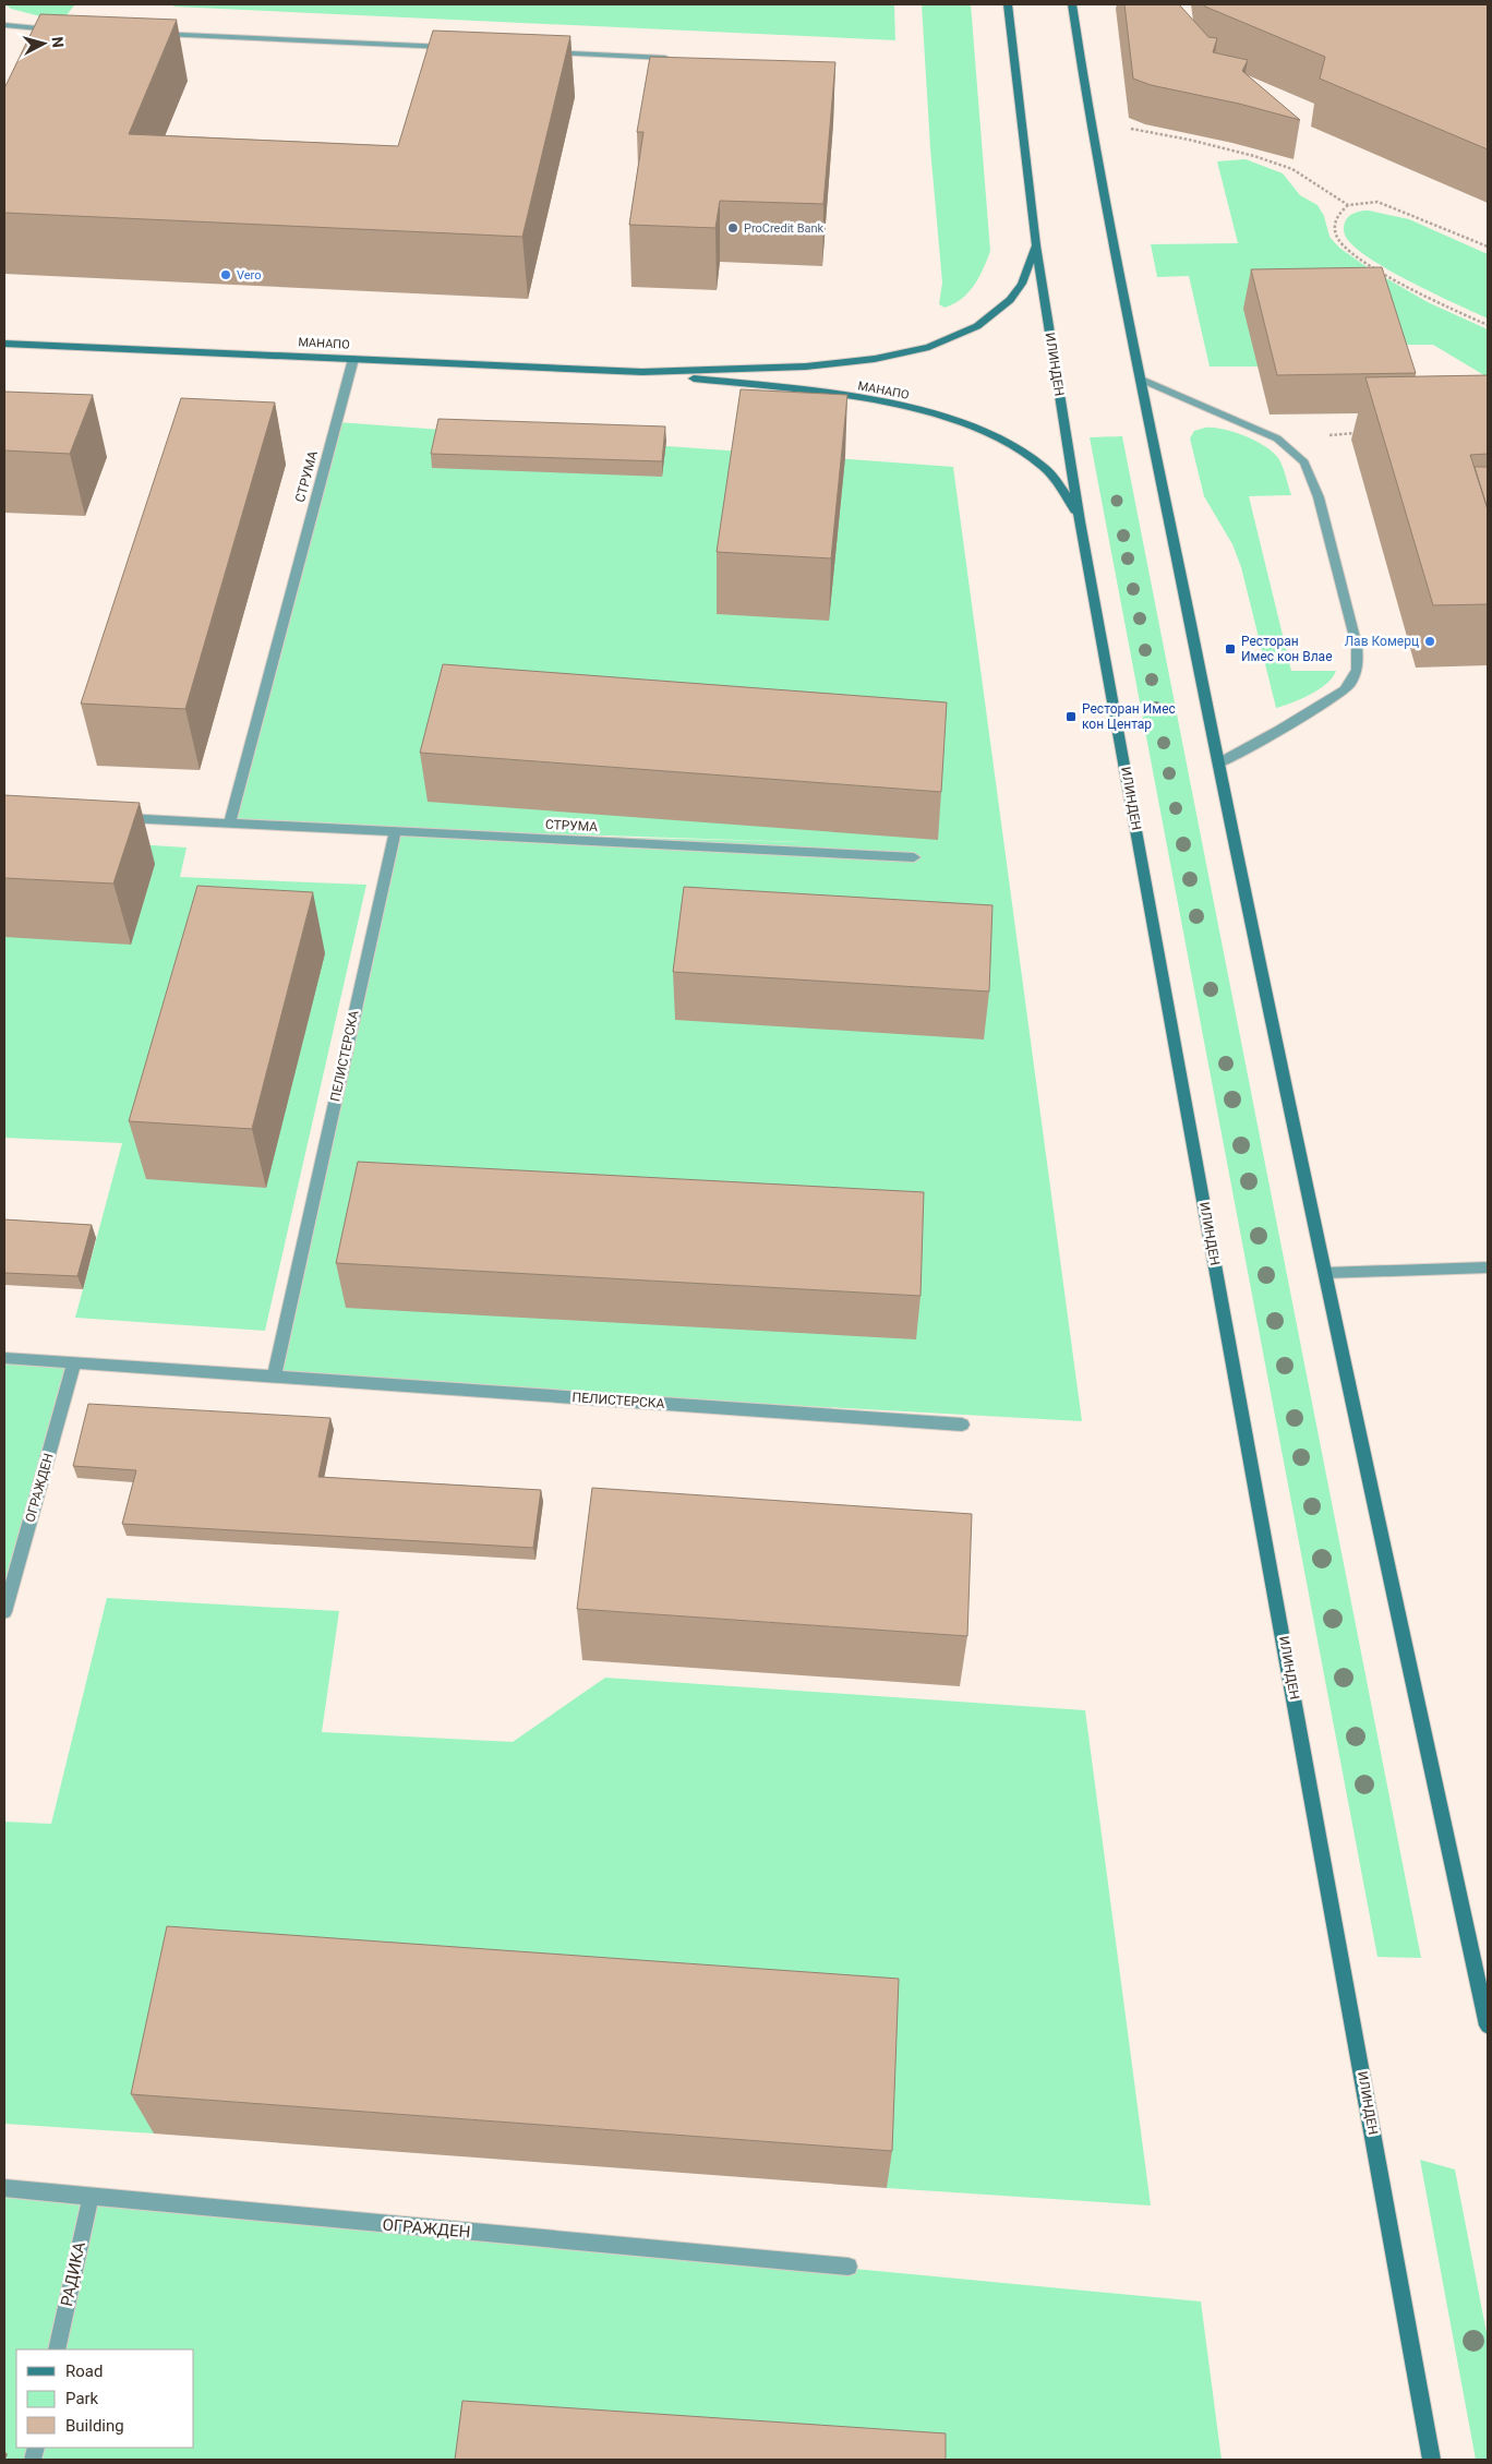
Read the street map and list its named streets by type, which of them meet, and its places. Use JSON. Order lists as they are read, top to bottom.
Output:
{
  "streets": {
    "street": [
      "МАНАПО",
      "ИЛИНДЕН",
      "СТРУМА",
      "ПЕЛИСТЕРСКА",
      "ОГРАЖДЕН",
      "РАДИКА"
    ]
  },
  "crossings": [
    ["МАНАПО", "ИЛИНДЕН"],
    ["МАНАПО", "СТРУМА"],
    ["СТРУМА", "ПЕЛИСТЕРСКА"],
    ["ПЕЛИСТЕРСКА", "ОГРАЖДЕН"],
    ["ОГРАЖДЕН", "РАДИКА"]
  ],
  "places": {
    "other": ["ProCredit Bank", "Vero", "Лав Комерц"],
    "transit": ["Ресторан Имес кон Влае", "Ресторан Имес кон Центар"]
  },
  "legend": ["Road", "Park", "Building"],
  "north": "right"
}
